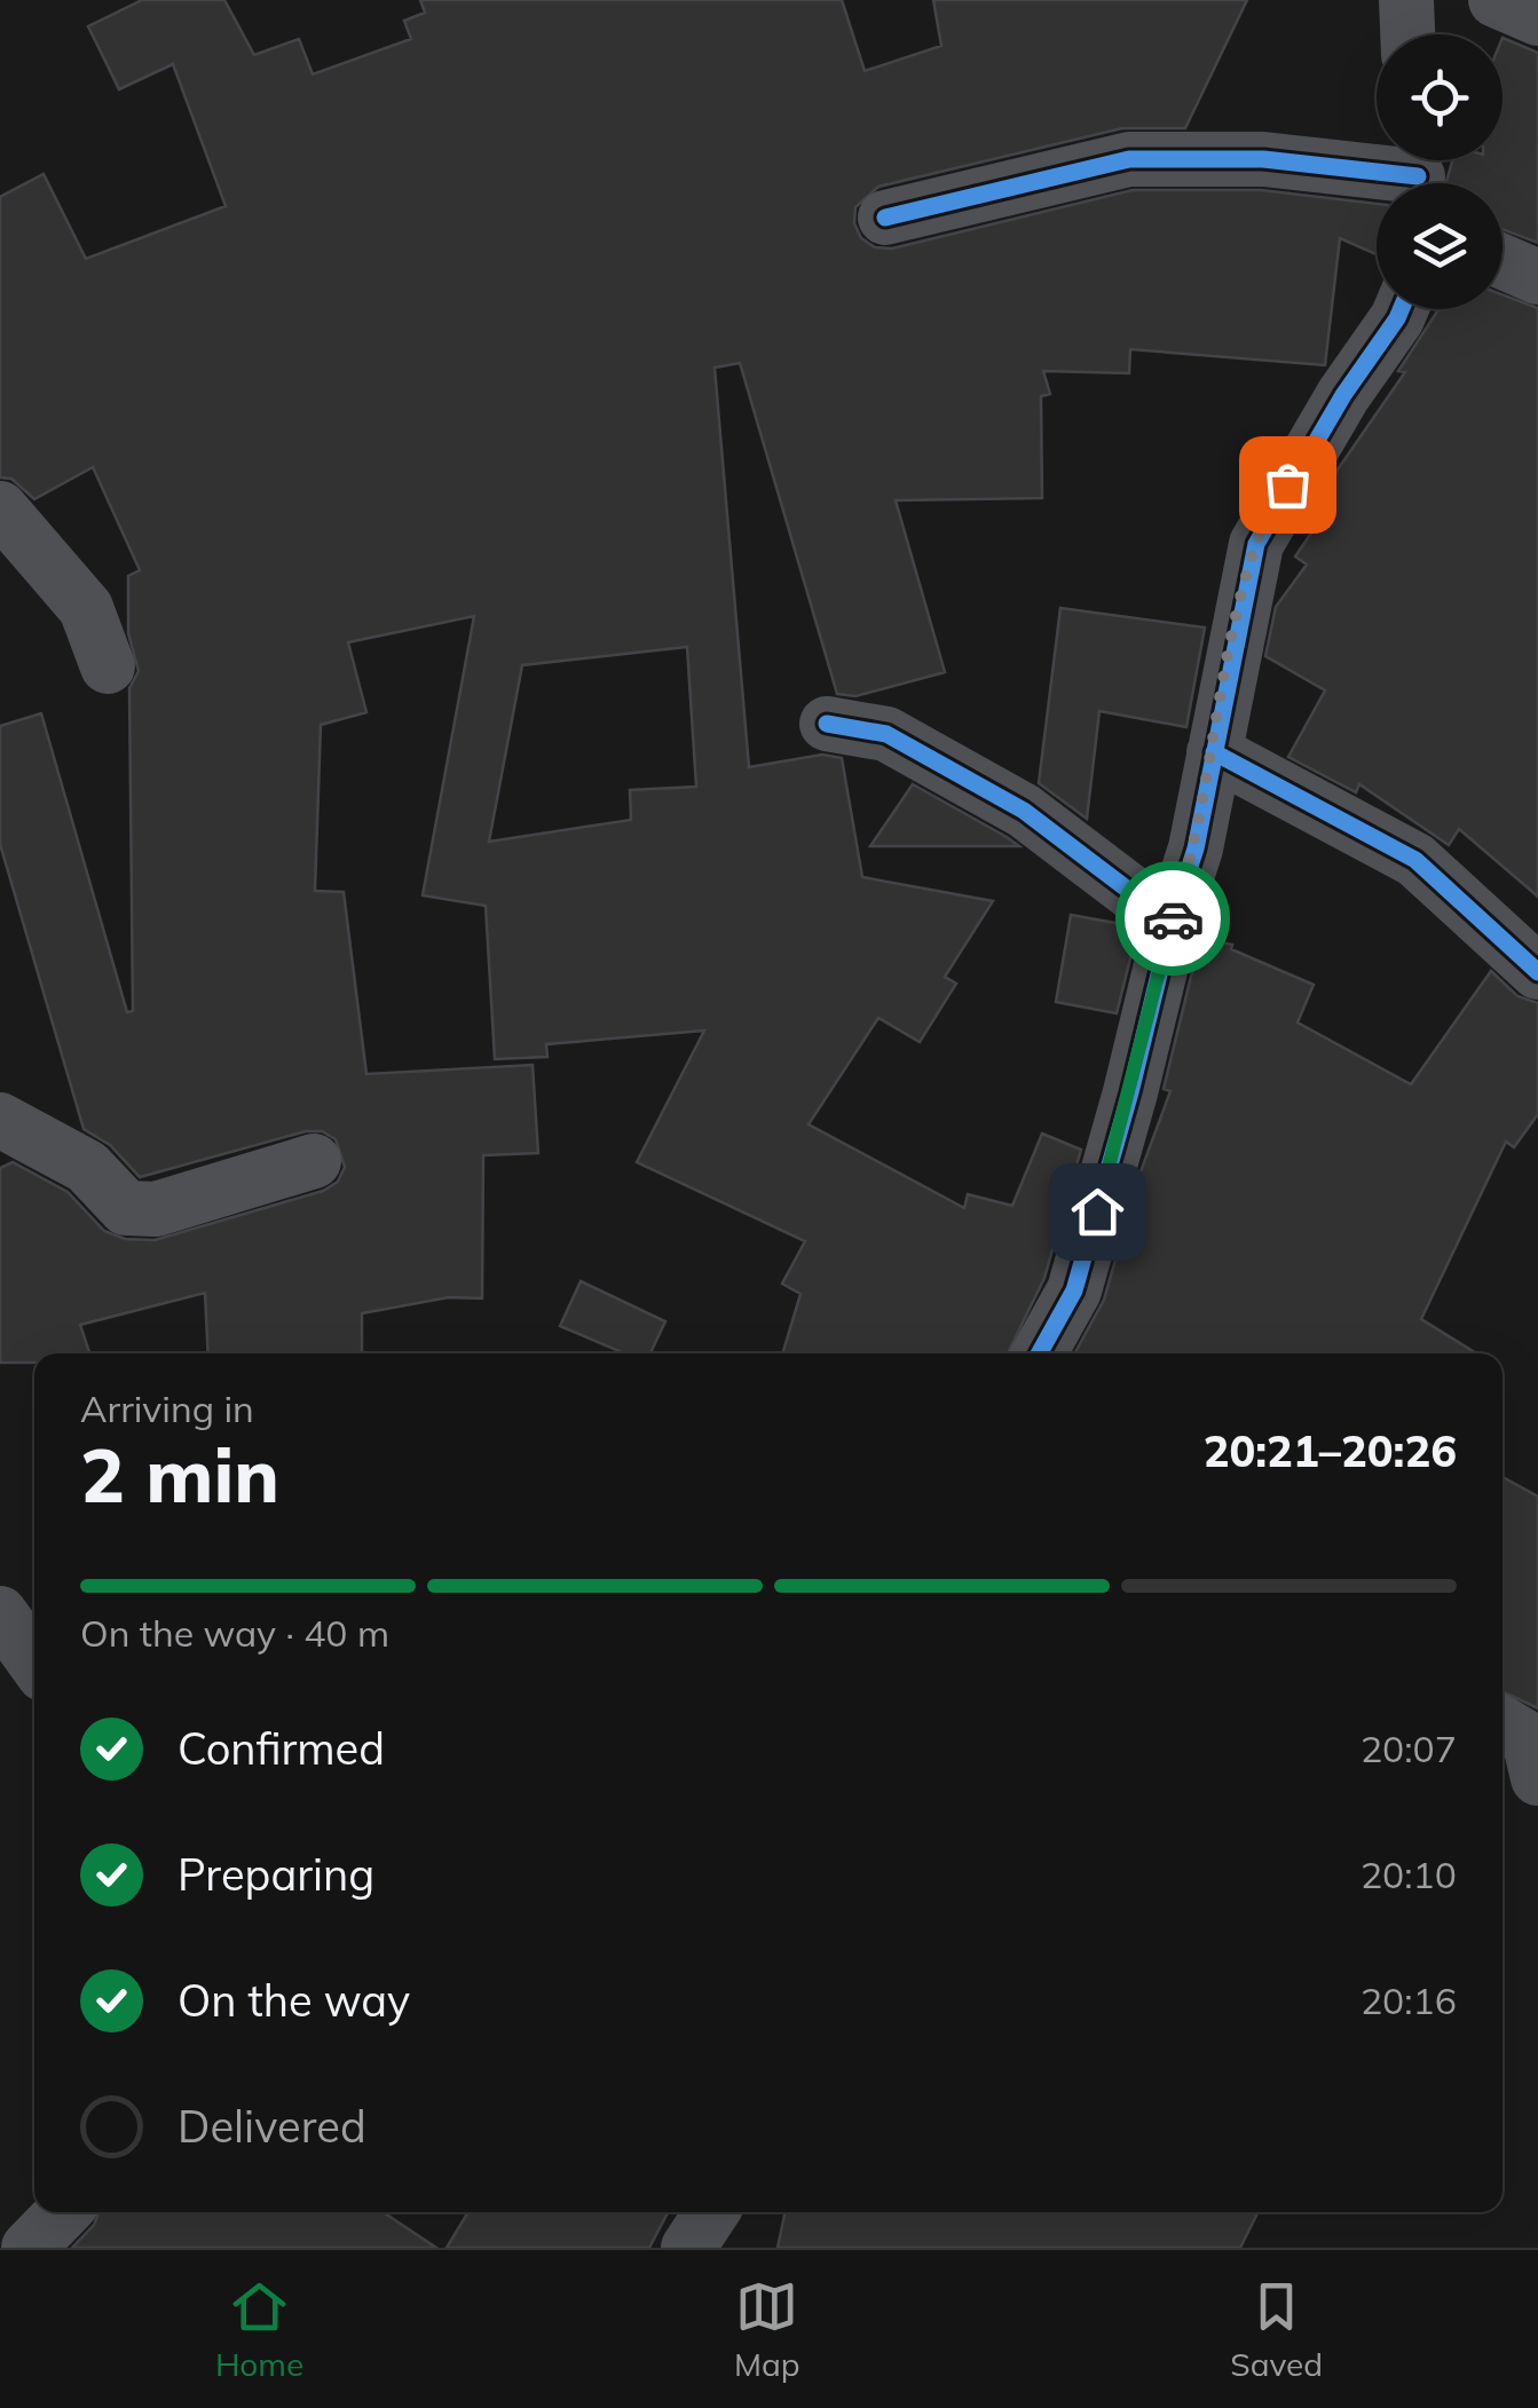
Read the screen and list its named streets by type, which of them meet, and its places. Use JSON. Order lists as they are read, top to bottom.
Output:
{
  "page": {
    "heading": ["2 min", "Arriving in", "20:21–20:26"],
    "bar": "On the way · 40 m",
    "list": [
      ["Confirmed", "20:07"],
      ["Preparing", "20:10"],
      ["On the way", "20:16"],
      "Delivered"
    ],
    "tabs": ["Home", "Map", "Saved"]
  }
}
